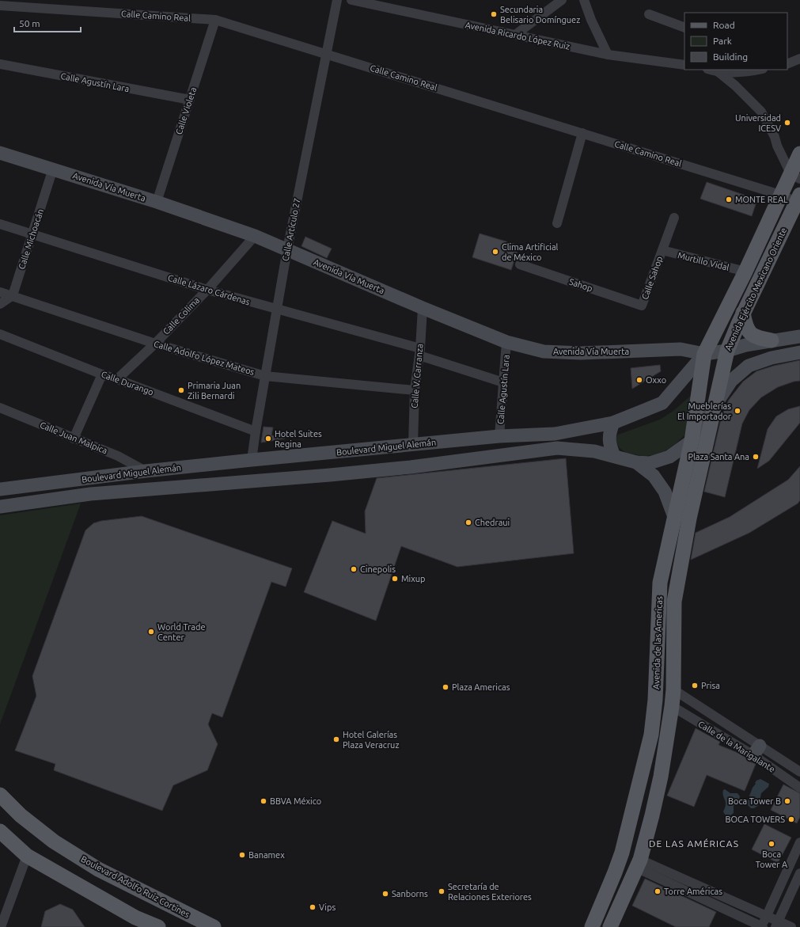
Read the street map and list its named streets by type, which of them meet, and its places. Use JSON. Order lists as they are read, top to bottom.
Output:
{
  "streets": {
    "main road": [
      "Avenida Vía Muerta",
      "Avenida Ejército Mexicano Oriente",
      "Boulevard Miguel Alemán",
      "Avenida de las Americas",
      "Boulevard Adolfo Ruiz Cortines"
    ],
    "street": [
      "Calle Camino Real",
      "Avenida Ricardo López Ruiz",
      "Calle Agustín Lara",
      "Calle Violeta",
      "Calle Artículo 27",
      "Calle Michoacán",
      "Murtillo Vidal",
      "Calle Sahop",
      "Sahop",
      "Calle Lázaro Cárdenas",
      "Calle Colima",
      "Calle Adolfo López Mateos",
      "Calle V. Carranza",
      "Calle Durango",
      "Calle Juan Malpica",
      "Calle de la Marigalante"
    ]
  },
  "crossings": [
    ["Calle Camino Real", "Calle Violeta"],
    ["Calle Camino Real", "Calle Artículo 27"],
    ["Calle Camino Real", "Avenida Ejército Mexicano Oriente"],
    ["Calle Agustín Lara", "Calle Violeta"],
    ["Calle Agustín Lara", "Avenida Vía Muerta"],
    ["Calle Agustín Lara", "Calle Lázaro Cárdenas"],
    ["Calle Agustín Lara", "Boulevard Miguel Alemán"],
    ["Calle Violeta", "Avenida Vía Muerta"],
    ["Avenida Vía Muerta", "Calle Artículo 27"],
    ["Avenida Vía Muerta", "Calle Michoacán"],
    ["Avenida Vía Muerta", "Avenida Ejército Mexicano Oriente"],
    ["Avenida Vía Muerta", "Calle Colima"],
    ["Avenida Vía Muerta", "Calle V. Carranza"],
    ["Avenida Vía Muerta", "Boulevard Miguel Alemán"],
    ["Avenida Vía Muerta", "Avenida de las Americas"],
    ["Calle Artículo 27", "Calle Lázaro Cárdenas"],
    ["Calle Artículo 27", "Calle Adolfo López Mateos"],
    ["Calle Artículo 27", "Calle Durango"],
    ["Calle Artículo 27", "Boulevard Miguel Alemán"],
    ["Calle Michoacán", "Calle Lázaro Cárdenas"],
    ["Calle Michoacán", "Calle Adolfo López Mateos"],
    ["Murtillo Vidal", "Calle Sahop"],
    ["Murtillo Vidal", "Avenida Ejército Mexicano Oriente"],
    ["Calle Sahop", "Sahop"],
    ["Avenida Ejército Mexicano Oriente", "Boulevard Miguel Alemán"],
    ["Avenida Ejército Mexicano Oriente", "Avenida de las Americas"],
    ["Calle Lázaro Cárdenas", "Calle Colima"],
    ["Calle Lázaro Cárdenas", "Calle V. Carranza"],
    ["Calle Colima", "Calle Adolfo López Mateos"],
    ["Calle Colima", "Calle Durango"],
    ["Calle Adolfo López Mateos", "Calle V. Carranza"],
    ["Calle V. Carranza", "Boulevard Miguel Alemán"],
    ["Calle Juan Malpica", "Boulevard Miguel Alemán"],
    ["Boulevard Miguel Alemán", "Avenida de las Americas"],
    ["Avenida de las Americas", "Calle de la Marigalante"]
  ],
  "districts": ["DE LAS AMÉRICAS"],
  "places": [
    "Secundaria Belisario Domínguez",
    "Universidad ICESV",
    "MONTE REAL",
    "Clima Artificial de México",
    "Oxxo",
    "Primaria Juan Zili Bernardi",
    "Mueblerías El Importador",
    "Hotel Suites Regina",
    "Plaza Santa Ana",
    "Chedraui",
    "Cinepolis",
    "Mixup",
    "World Trade Center",
    "Prisa",
    "Plaza Americas",
    "Hotel Galerías Plaza Veracruz",
    "BBVA México",
    "Boca Tower B",
    "BOCA TOWERS",
    "Boca Tower A",
    "Banamex",
    "Secretaría de Relaciones Exteriores",
    "Torre Américas",
    "Sanborns",
    "Vips"
  ],
  "legend": ["Road", "Park", "Building"],
  "scale_bar": "50 m"
}
